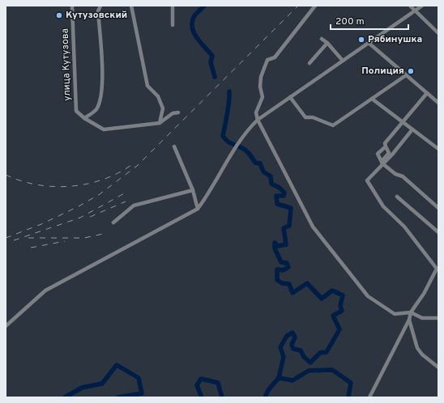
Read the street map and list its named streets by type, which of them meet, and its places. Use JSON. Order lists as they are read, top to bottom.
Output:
{
  "streets": {
    "street": ["улица Кутузова"]
  },
  "places": ["Кутузовский", "Рябинушка", "Полиция"],
  "scale_bar": "200 m"
}
